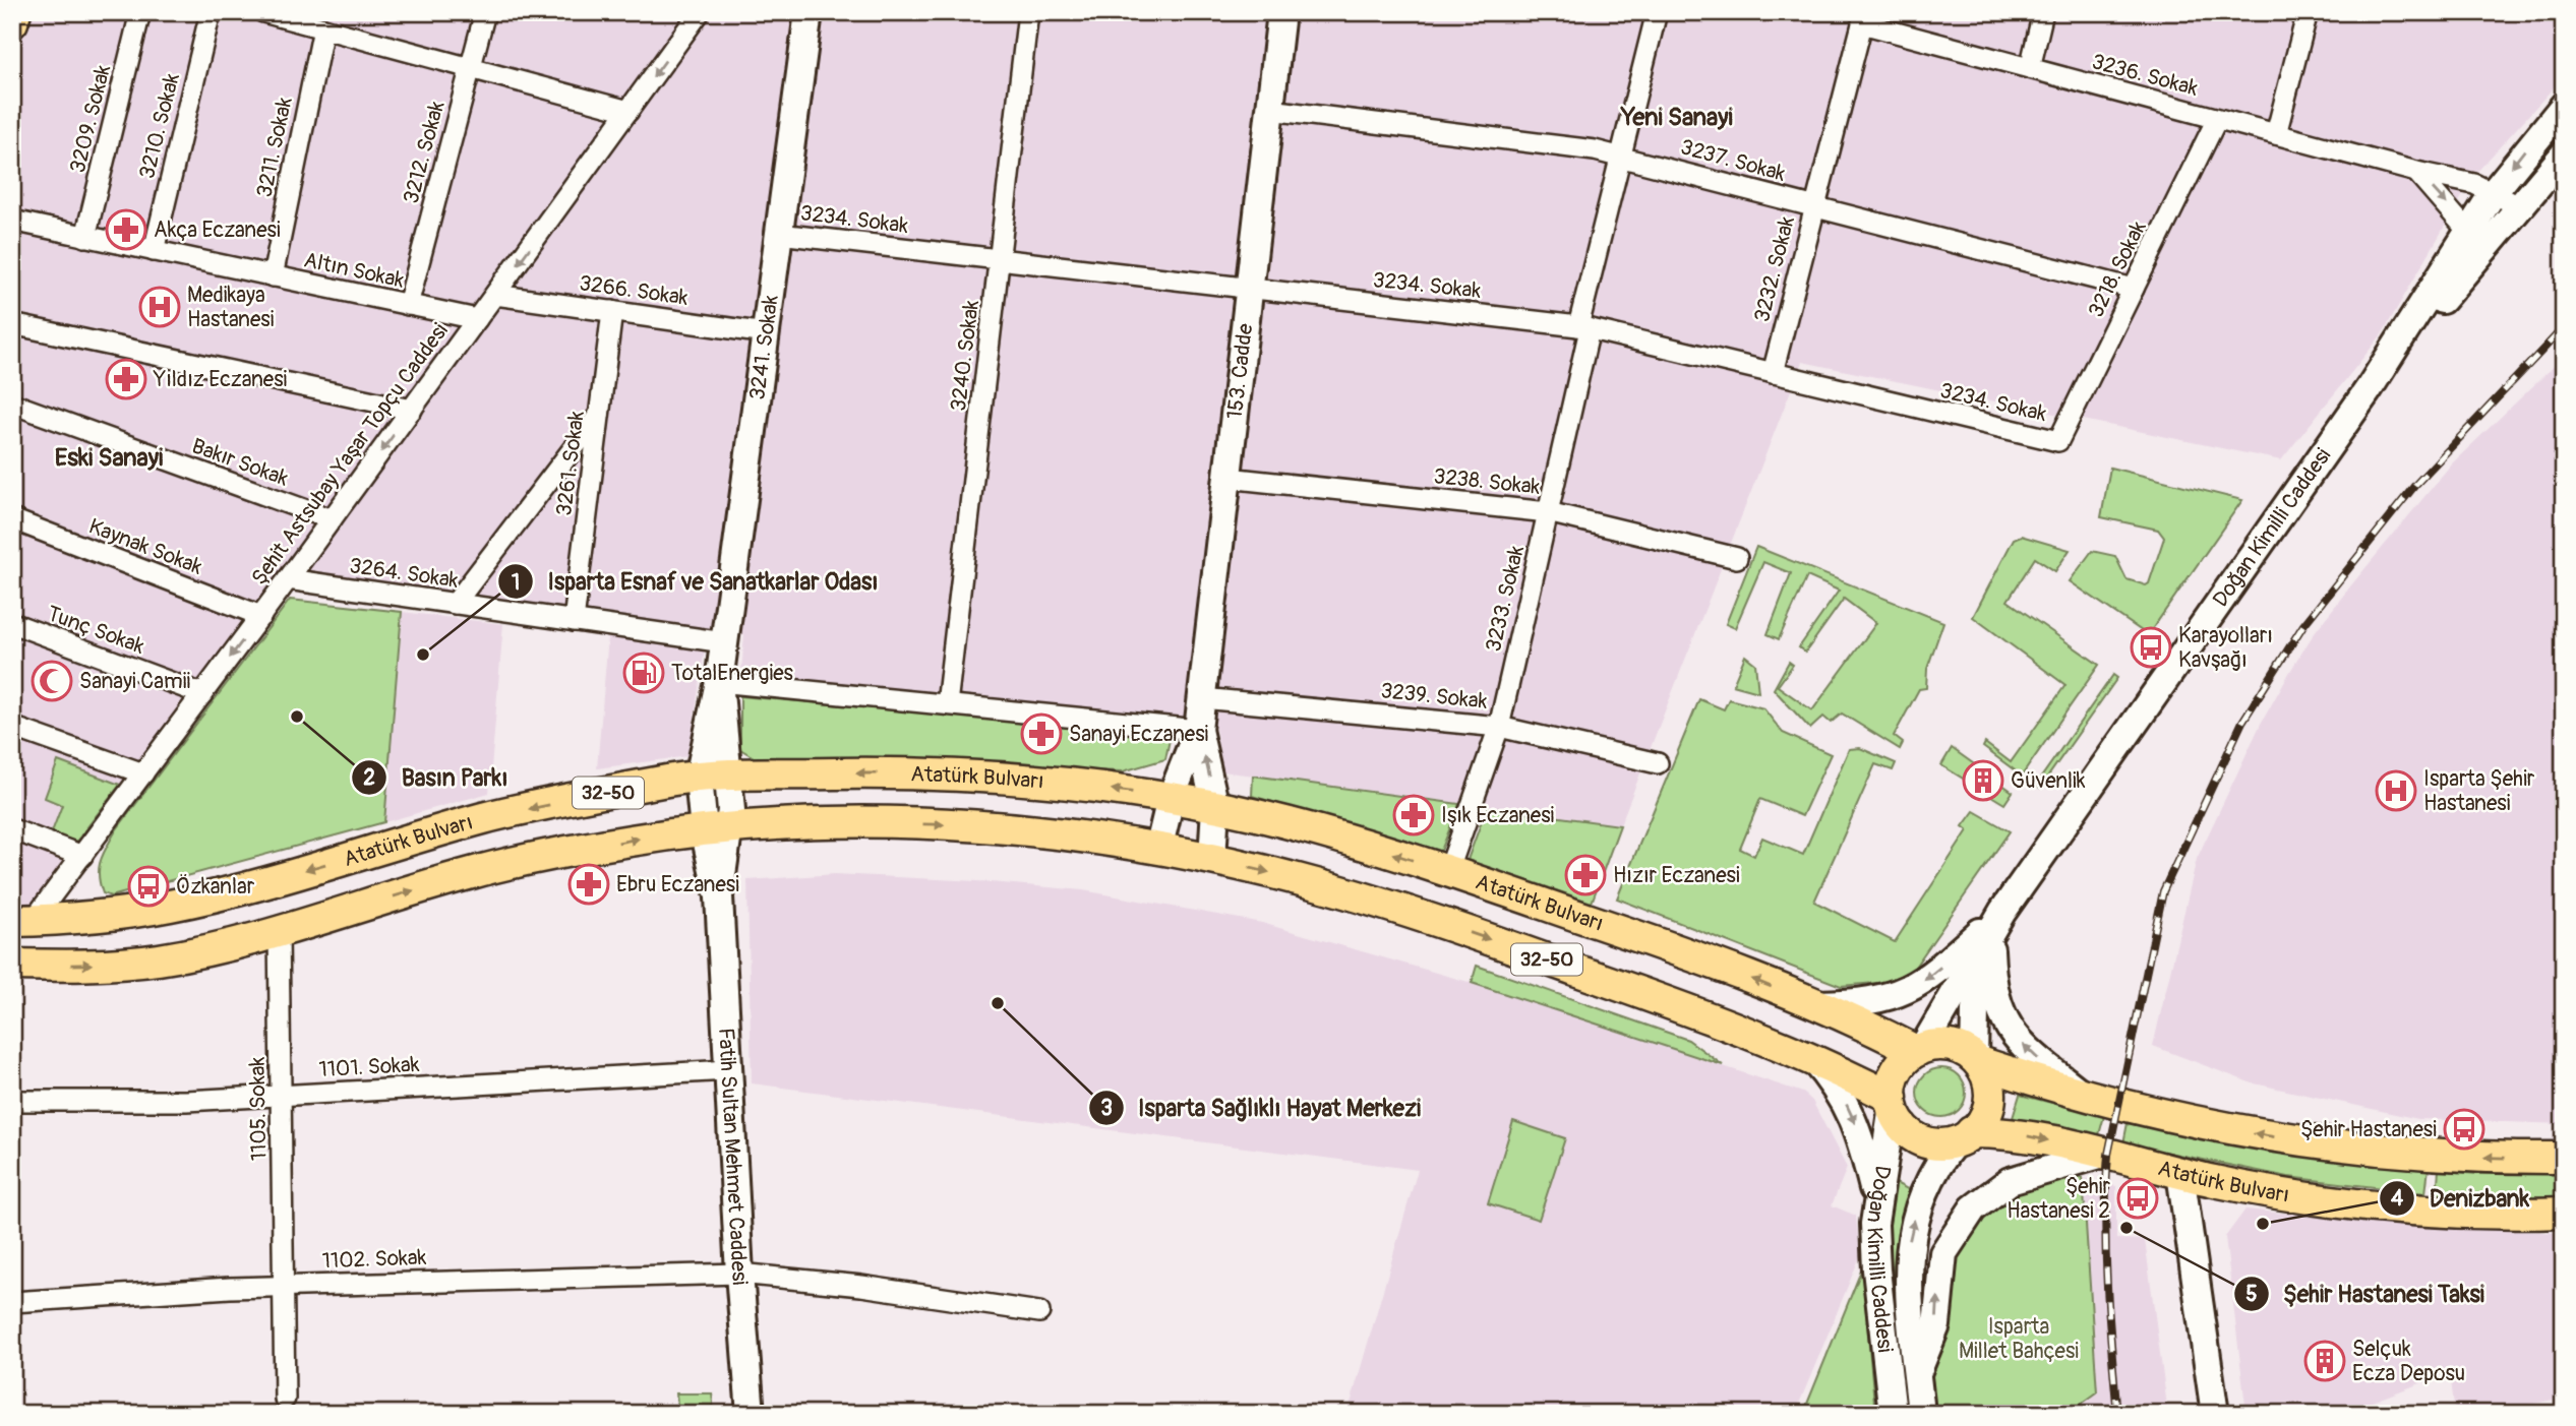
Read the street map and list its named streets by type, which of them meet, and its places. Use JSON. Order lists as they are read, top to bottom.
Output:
{
  "streets": {
    "main road": [
      "3241. Sokak",
      "153. Cadde",
      "Doğan Kimilli Caddesi",
      "Atatürk Bulvarı",
      "32-50",
      "Fatih Sultan Mehmet Caddesi"
    ],
    "street": [
      "3236. Sokak",
      "3209. Sokak",
      "3210. Sokak",
      "3211. Sokak",
      "3212. Sokak",
      "3237. Sokak",
      "3234. Sokak",
      "3232. Sokak",
      "3218. Sokak",
      "Altın Sokak",
      "3266. Sokak",
      "3240. Sokak",
      "Şehit Astsubay Yaşar Topçu Caddesi",
      "Bakır Sokak",
      "3261. Sokak",
      "3238. Sokak",
      "Kaynak Sokak",
      "3264. Sokak",
      "3233. Sokak",
      "Tunç Sokak",
      "3239. Sokak",
      "1101. Sokak",
      "1105. Sokak",
      "1102. Sokak"
    ]
  },
  "crossings": [
    ["3236. Sokak", "3232. Sokak"],
    ["3236. Sokak", "3218. Sokak"],
    ["3236. Sokak", "Doğan Kimilli Caddesi"],
    ["3209. Sokak", "Altın Sokak"],
    ["3210. Sokak", "Altın Sokak"],
    ["3211. Sokak", "Altın Sokak"],
    ["3212. Sokak", "Altın Sokak"],
    ["3237. Sokak", "3232. Sokak"],
    ["3237. Sokak", "3218. Sokak"],
    ["3237. Sokak", "153. Cadde"],
    ["3237. Sokak", "3233. Sokak"],
    ["3234. Sokak", "3232. Sokak"],
    ["3234. Sokak", "3218. Sokak"],
    ["3234. Sokak", "3241. Sokak"],
    ["3234. Sokak", "3240. Sokak"],
    ["3234. Sokak", "153. Cadde"],
    ["3234. Sokak", "3233. Sokak"],
    ["Altın Sokak", "Şehit Astsubay Yaşar Topçu Caddesi"],
    ["3266. Sokak", "3241. Sokak"],
    ["3266. Sokak", "Şehit Astsubay Yaşar Topçu Caddesi"],
    ["3266. Sokak", "3261. Sokak"],
    ["3241. Sokak", "3264. Sokak"],
    ["3241. Sokak", "Atatürk Bulvarı"],
    ["3241. Sokak", "32-50"],
    ["3241. Sokak", "Fatih Sultan Mehmet Caddesi"],
    ["153. Cadde", "3238. Sokak"],
    ["153. Cadde", "3239. Sokak"],
    ["Şehit Astsubay Yaşar Topçu Caddesi", "Bakır Sokak"],
    ["Şehit Astsubay Yaşar Topçu Caddesi", "Kaynak Sokak"],
    ["Şehit Astsubay Yaşar Topçu Caddesi", "3264. Sokak"],
    ["Şehit Astsubay Yaşar Topçu Caddesi", "Tunç Sokak"],
    ["Şehit Astsubay Yaşar Topçu Caddesi", "Atatürk Bulvarı"],
    ["3261. Sokak", "3264. Sokak"],
    ["3238. Sokak", "3233. Sokak"],
    ["Doğan Kimilli Caddesi", "Atatürk Bulvarı"],
    ["Doğan Kimilli Caddesi", "32-50"],
    ["3233. Sokak", "3239. Sokak"],
    ["3233. Sokak", "Atatürk Bulvarı"],
    ["Atatürk Bulvarı", "32-50"],
    ["32-50", "1105. Sokak"],
    ["32-50", "Fatih Sultan Mehmet Caddesi"],
    ["1101. Sokak", "1105. Sokak"],
    ["1101. Sokak", "Fatih Sultan Mehmet Caddesi"],
    ["1105. Sokak", "1102. Sokak"],
    ["Fatih Sultan Mehmet Caddesi", "1102. Sokak"]
  ],
  "one_way": ["Şehit Astsubay Yaşar Topçu Caddesi"],
  "districts": ["Yeni Sanayi", "Eski Sanayi"],
  "parks": ["Isparta Millet Bahçesi"],
  "places": {
    "pharmacy": [
      "Akça Eczanesi",
      "Yıldız Eczanesi",
      "Sanayi Eczanesi",
      "Işık Eczanesi",
      "Hızır Eczanesi",
      "Ebru Eczanesi"
    ],
    "hospital": ["Medikaya Hastanesi", "Isparta Şehir Hastanesi"],
    "bus stop": [
      "Karayolları Kavşağı",
      "Özkanlar",
      "Şehir Hastanesi",
      "Şehir Hastanesi 2"
    ],
    "other": [
      "Isparta Esnaf ve Sanatkarlar Odası",
      "Basın Parkı",
      "Isparta Sağlıklı Hayat Merkezi",
      "Denizbank",
      "Şehir Hastanesi Taksi"
    ],
    "fuel station": ["TotalEnergies"],
    "mosque": ["Sanayi Camii"],
    "building": ["Güvenlik", "Selçuk Ecza Deposu"]
  }
}
